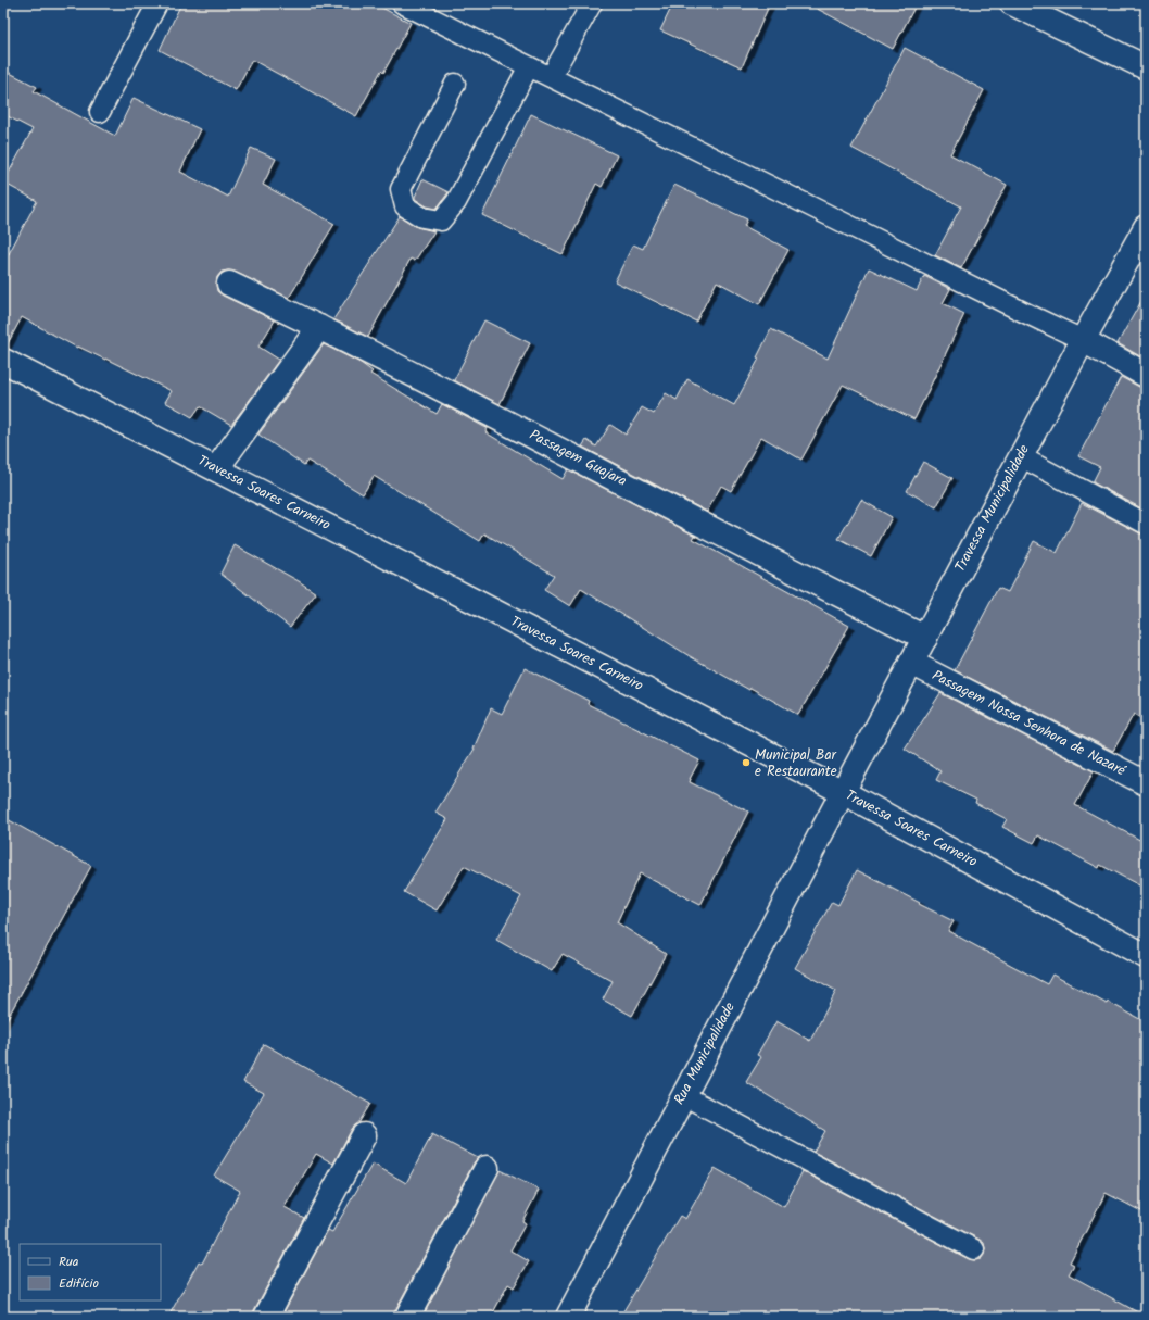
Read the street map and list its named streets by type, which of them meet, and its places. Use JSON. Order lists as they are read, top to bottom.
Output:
{
  "streets": {
    "street": [
      "Passagem Guajara",
      "Travessa Soares Carneiro",
      "Travessa Municipalidade",
      "Passagem Nossa Senhora de Nazaré",
      "Rua Municipalidade"
    ]
  },
  "crossings": [
    ["Passagem Guajara", "Travessa Municipalidade"],
    ["Travessa Soares Carneiro", "Travessa Municipalidade"],
    ["Travessa Soares Carneiro", "Rua Municipalidade"],
    ["Travessa Municipalidade", "Passagem Nossa Senhora de Nazaré"],
    ["Travessa Municipalidade", "Rua Municipalidade"]
  ],
  "places": ["Municipal Bar e Restaurante"],
  "legend": ["Rua", "Edifício"]
}
